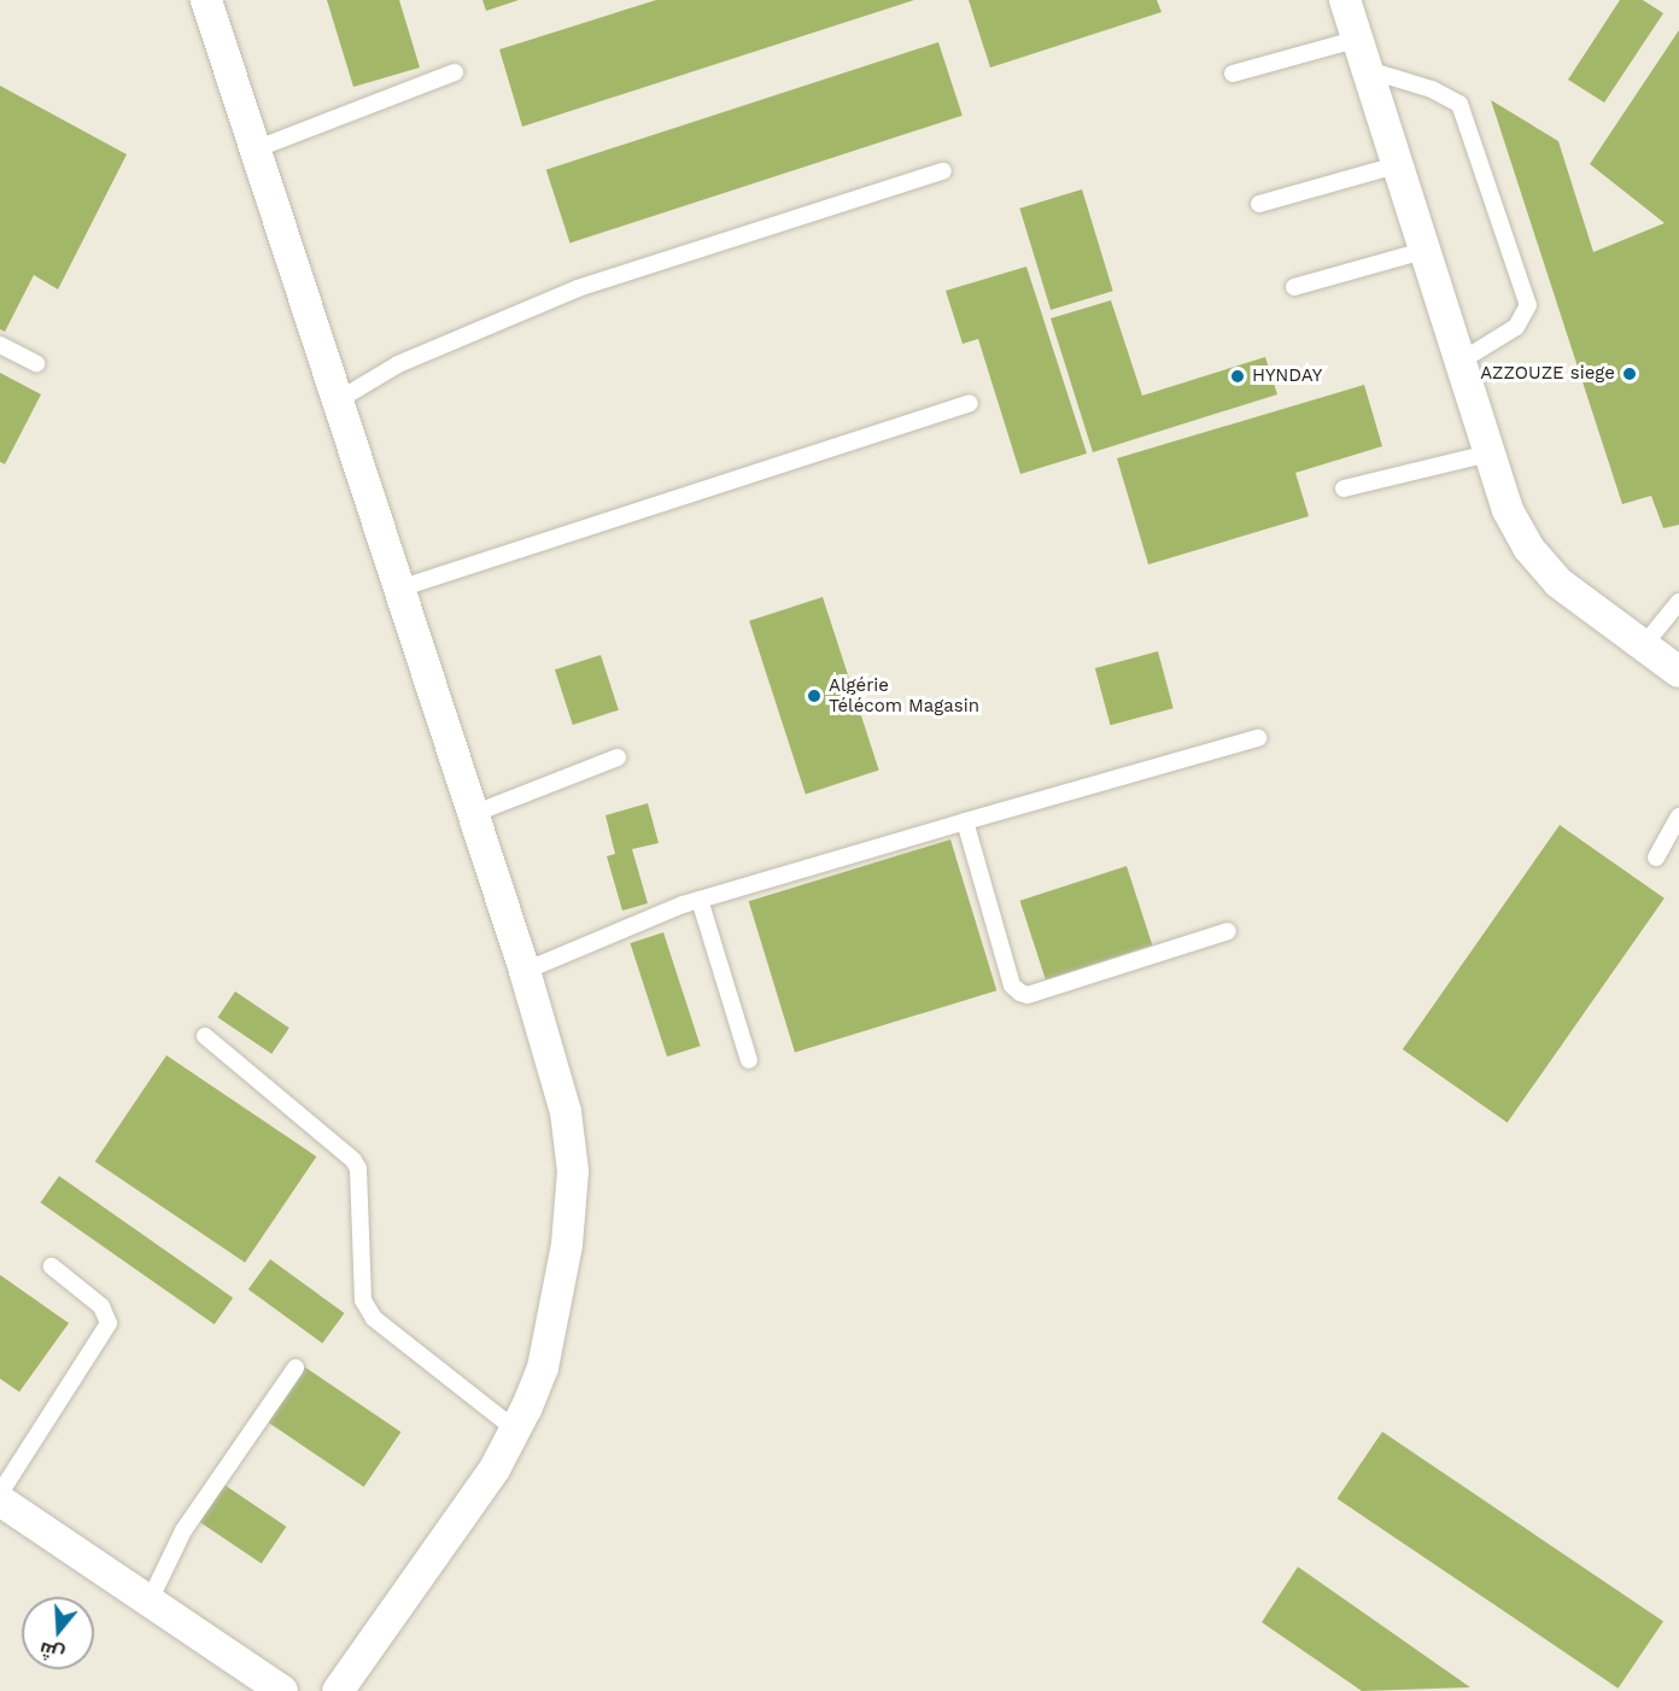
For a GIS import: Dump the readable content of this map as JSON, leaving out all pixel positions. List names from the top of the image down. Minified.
{"places":["AZZOUZE siege","HYNDAY","Algérie Télécom Magasin"],"north":"bottom"}
